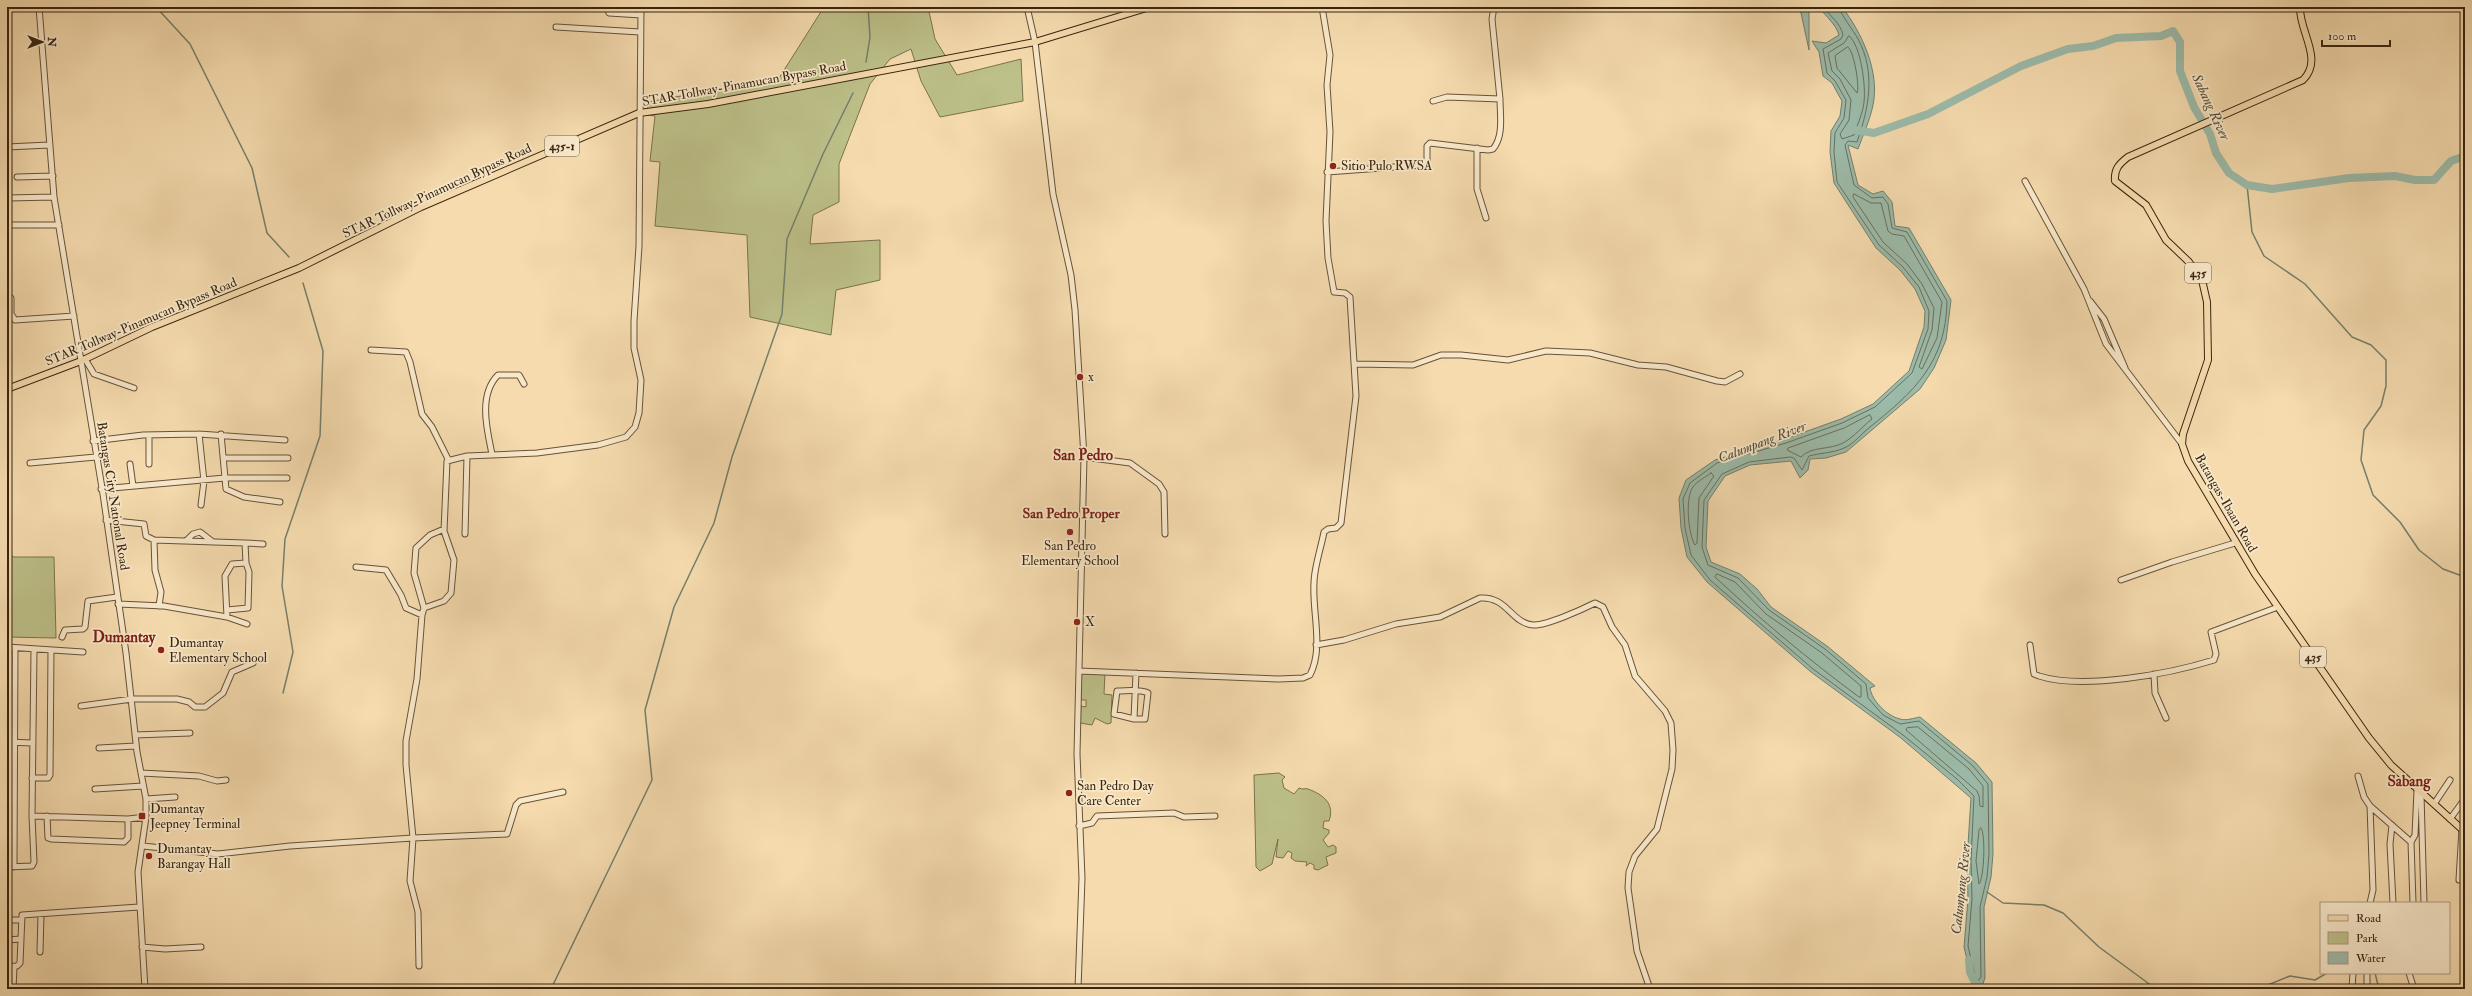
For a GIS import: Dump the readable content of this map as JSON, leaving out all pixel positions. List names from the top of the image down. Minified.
{"streets":{"main road":["STAR Tollway-Pinamucan Bypass Road","435-1","435","Batangas-Ibaan Road"],"street":["Batangas City National Road"]},"crossings":[["STAR Tollway-Pinamucan Bypass Road","Batangas City National Road"]],"districts":["San Pedro","San Pedro Proper","Dumantay","Sabang"],"water":["Sabang River","Calumpang River"],"places":{"other":["Sitio Pulo RWSA","x","San Pedro Elementary School","X","Dumantay Elementary School","San Pedro Day Care Center","Dumantay Barangay Hall"],"transit":["Dumantay Jeepney Terminal"]},"legend":["Road","Park","Water"],"scale_bar":"100 m","north":"right"}
